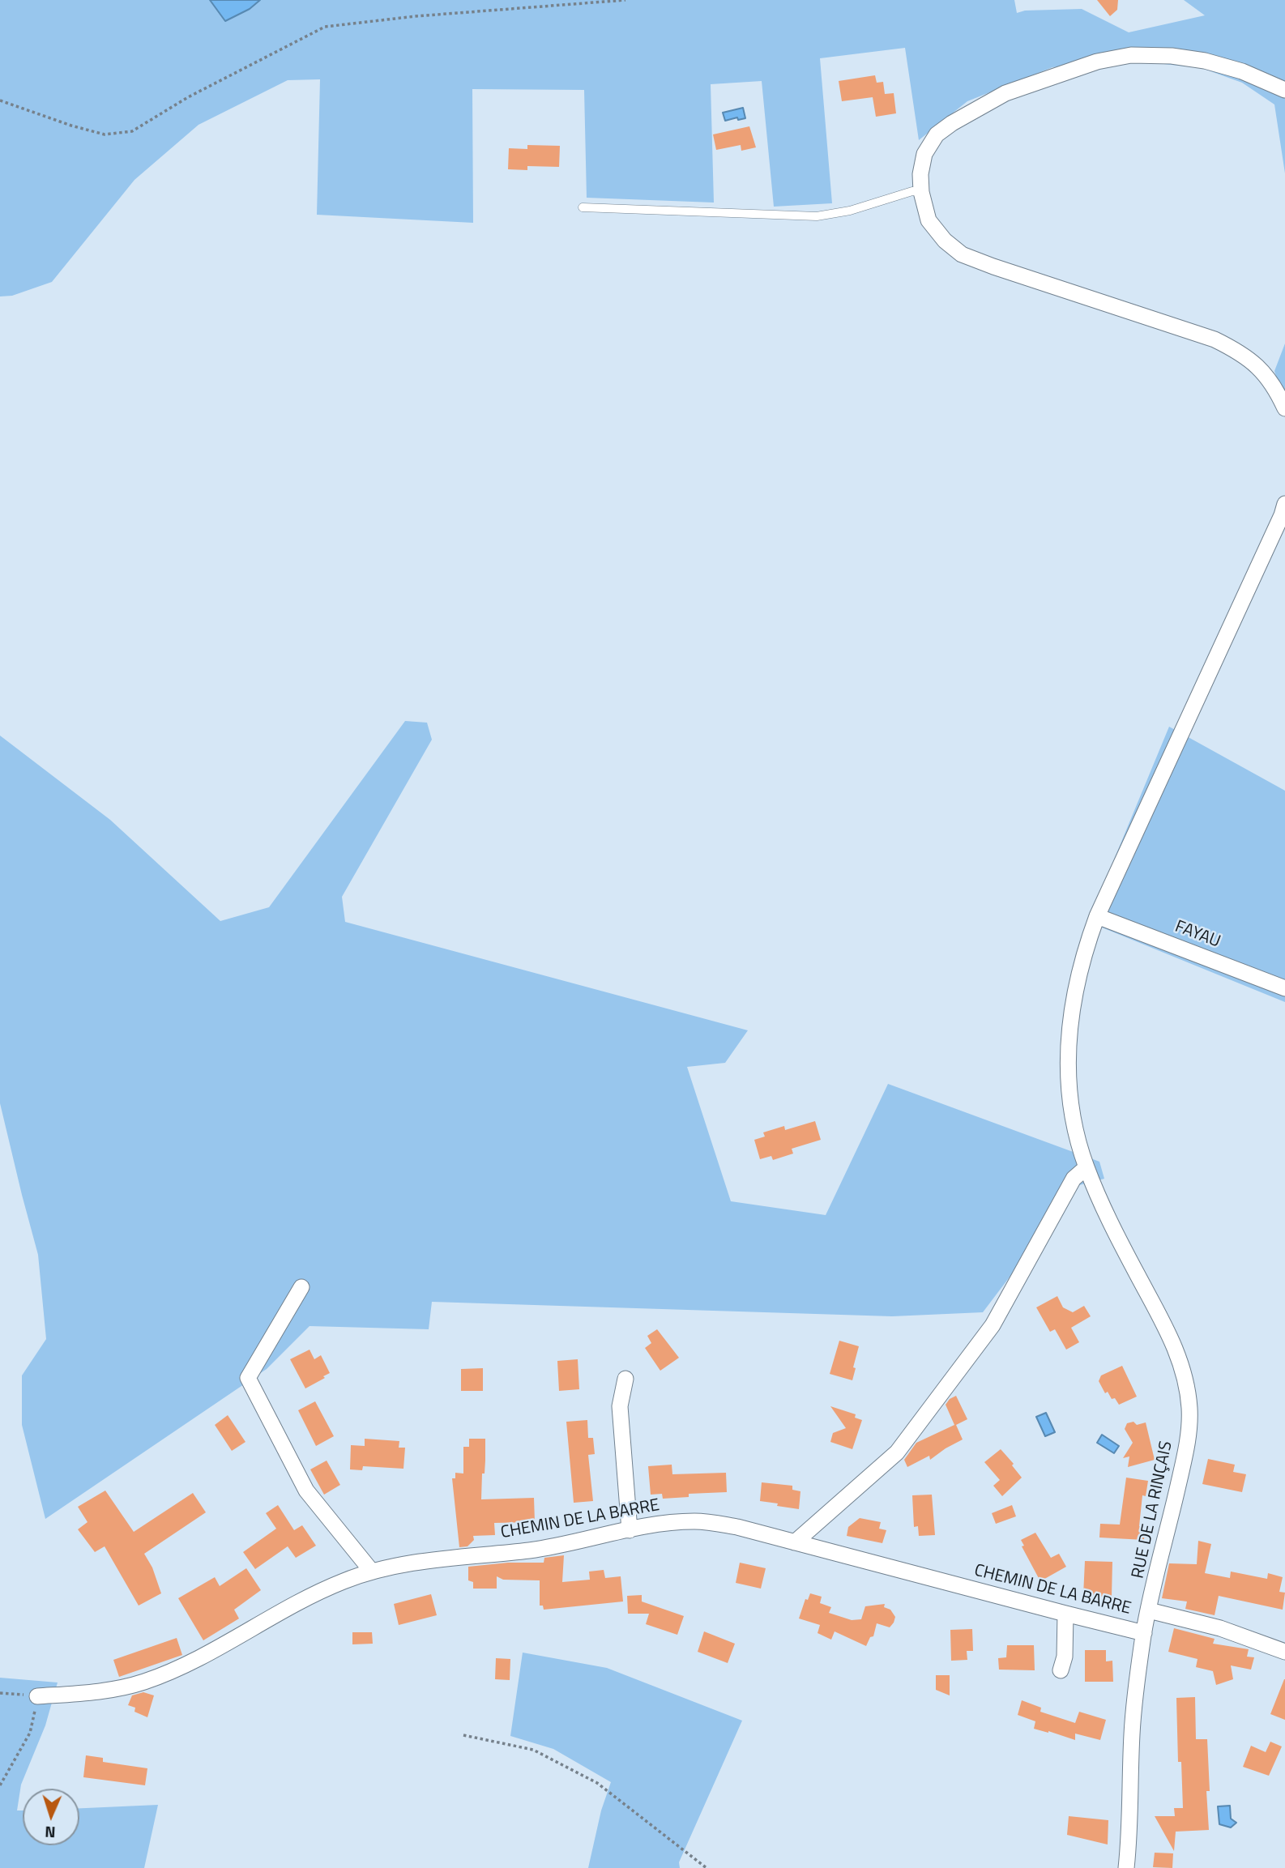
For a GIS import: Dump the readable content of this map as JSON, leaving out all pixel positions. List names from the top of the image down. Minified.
{"streets":{"street":["FAYAU","RUE DE LA RINÇAIS","CHEMIN DE LA BARRE"]},"crossings":[["FAYAU","RUE DE LA RINÇAIS"],["RUE DE LA RINÇAIS","CHEMIN DE LA BARRE"]],"north":"bottom"}
